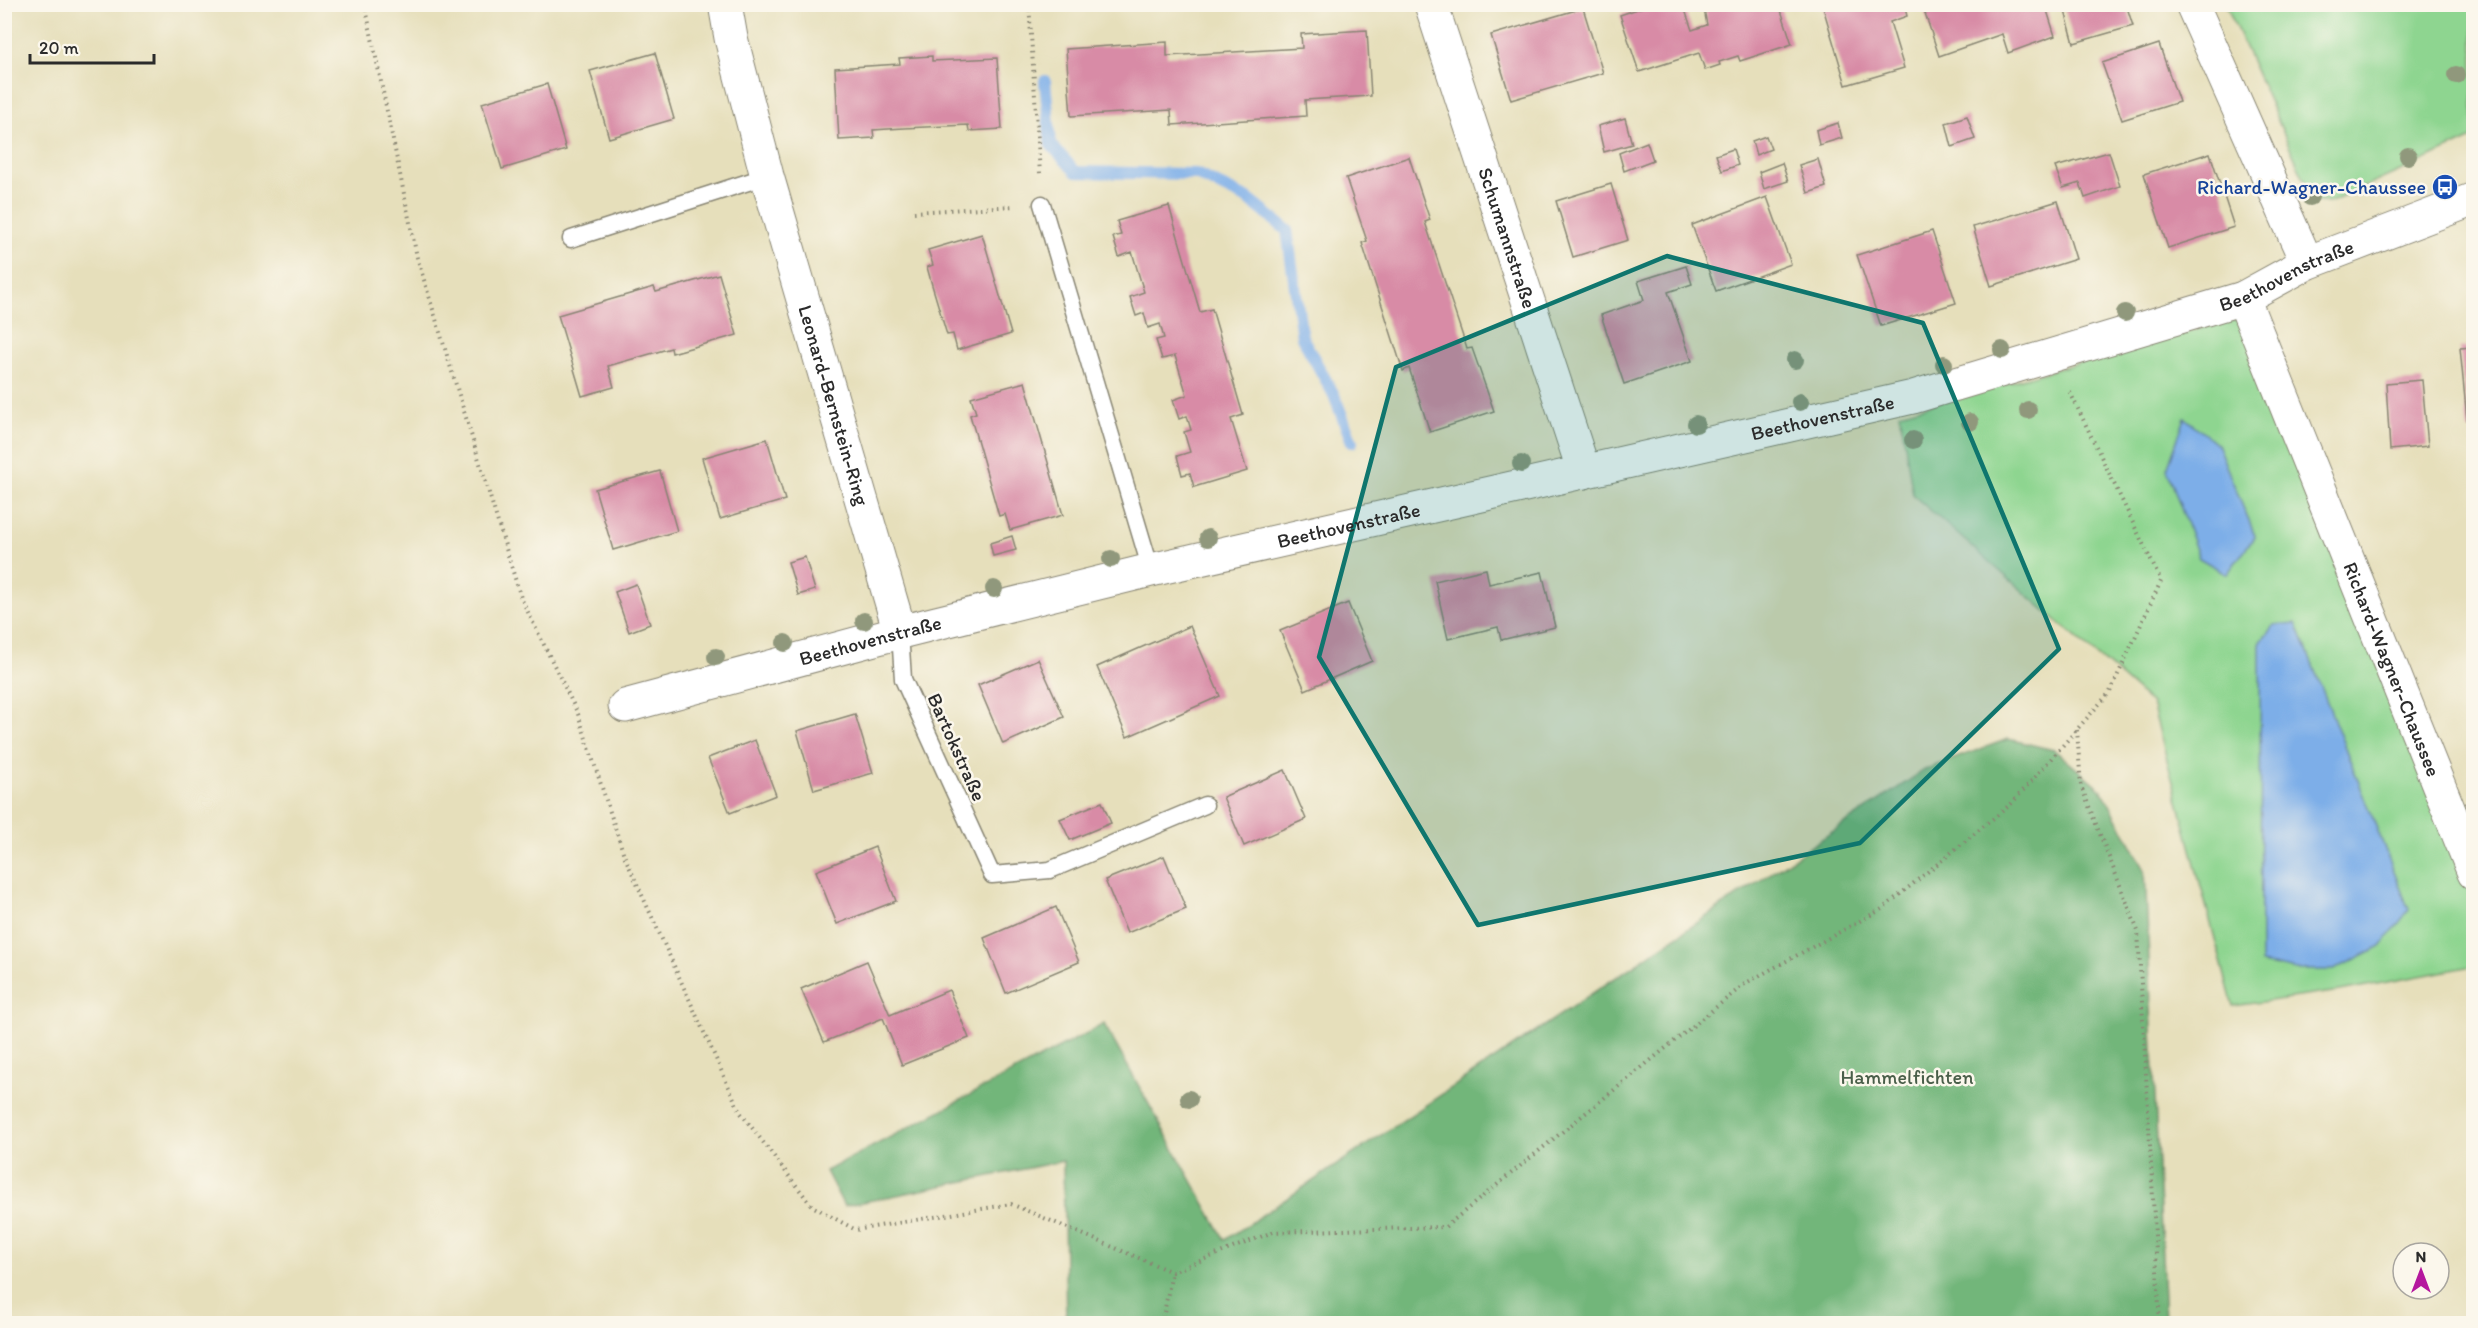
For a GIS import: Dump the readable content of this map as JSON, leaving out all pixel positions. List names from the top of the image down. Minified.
{"streets":{"street":["Schumannstraße","Beethovenstraße","Leonard-Bernstein-Ring","Richard-Wagner-Chaussee"],"lane":["Bartokstraße"]},"crossings":[["Schumannstraße","Beethovenstraße"],["Beethovenstraße","Leonard-Bernstein-Ring"],["Beethovenstraße","Richard-Wagner-Chaussee"],["Beethovenstraße","Bartokstraße"],["Leonard-Bernstein-Ring","Bartokstraße"]],"parks":["Hammelfichten"],"places":{"bus stop":["Richard-Wagner-Chaussee"]},"scale_bar":"20 m","north":"top"}
